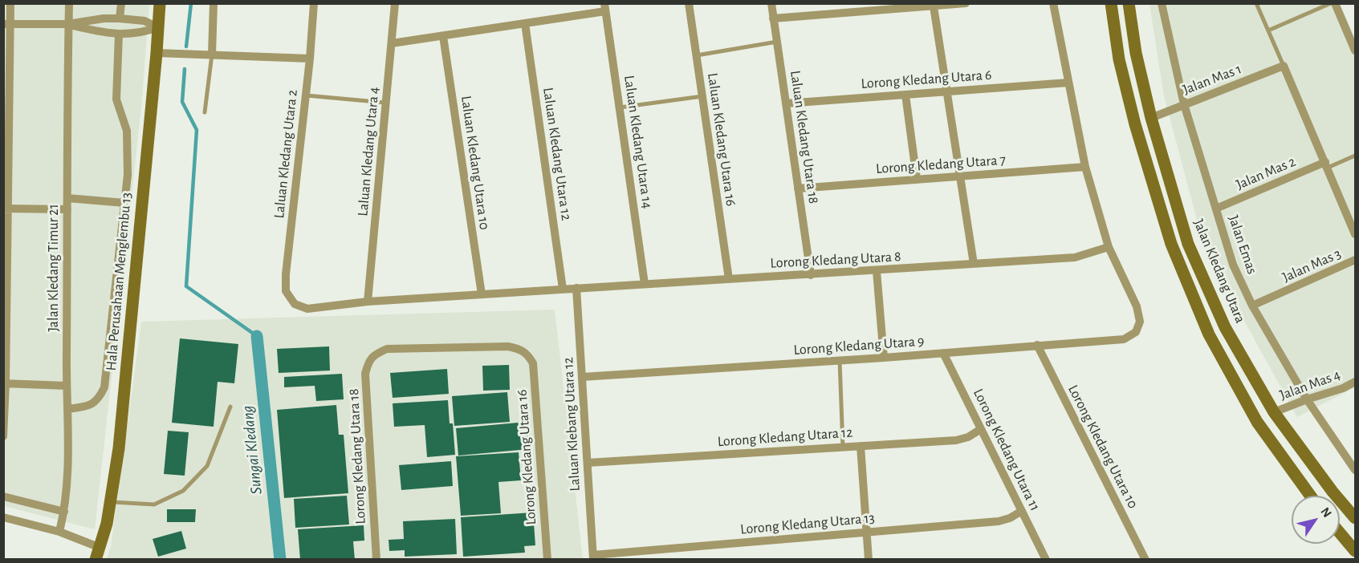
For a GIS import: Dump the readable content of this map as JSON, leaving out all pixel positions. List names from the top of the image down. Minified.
{"streets":{"main road":["Jalan Kledang Utara","Hala Perusahaan Menglembu 13"],"street":["Lorong Kledang Utara 6","Jalan Mas 1","Laluan Kledang Utara 18","Laluan Kledang Utara 16","Laluan Kledang Utara 14","Laluan Kledang Utara 4","Laluan Kledang Utara 2","Laluan Kledang Utara 12","Laluan Kledang Utara 10","Lorong Kledang Utara 7","Jalan Mas 2","Jalan Emas","Lorong Kledang Utara 8","Jalan Mas 3","Jalan Kledang Timur 21","Lorong Kledang Utara 9","Jalan Mas 4","Laluan Klebang Utara 12","Lorong Kledang Utara 12","Lorong Kledang Utara 10","Lorong Kledang Utara 11","Lorong Kledang Utara 18","Lorong Kledang Utara 16","Lorong Kledang Utara 13"]},"crossings":[["Lorong Kledang Utara 6","Laluan Kledang Utara 18"],["Jalan Mas 1","Jalan Emas"],["Jalan Mas 1","Jalan Kledang Utara"],["Laluan Kledang Utara 18","Lorong Kledang Utara 7"],["Laluan Kledang Utara 18","Lorong Kledang Utara 8"],["Laluan Kledang Utara 16","Lorong Kledang Utara 8"],["Laluan Kledang Utara 14","Lorong Kledang Utara 8"],["Laluan Kledang Utara 4","Lorong Kledang Utara 8"],["Laluan Kledang Utara 2","Lorong Kledang Utara 8"],["Laluan Kledang Utara 12","Lorong Kledang Utara 8"],["Laluan Kledang Utara 10","Lorong Kledang Utara 8"],["Jalan Mas 2","Jalan Emas"],["Jalan Emas","Jalan Mas 3"],["Jalan Emas","Jalan Mas 4"],["Lorong Kledang Utara 8","Lorong Kledang Utara 9"],["Lorong Kledang Utara 8","Laluan Klebang Utara 12"],["Jalan Kledang Utara","Jalan Mas 4"],["Lorong Kledang Utara 9","Laluan Klebang Utara 12"],["Lorong Kledang Utara 9","Lorong Kledang Utara 10"],["Lorong Kledang Utara 9","Lorong Kledang Utara 11"],["Laluan Klebang Utara 12","Lorong Kledang Utara 12"],["Laluan Klebang Utara 12","Lorong Kledang Utara 13"],["Lorong Kledang Utara 12","Lorong Kledang Utara 11"],["Lorong Kledang Utara 11","Lorong Kledang Utara 13"],["Lorong Kledang Utara 18","Lorong Kledang Utara 16"]],"water":["Sungai Kledang"],"north":"top right"}
